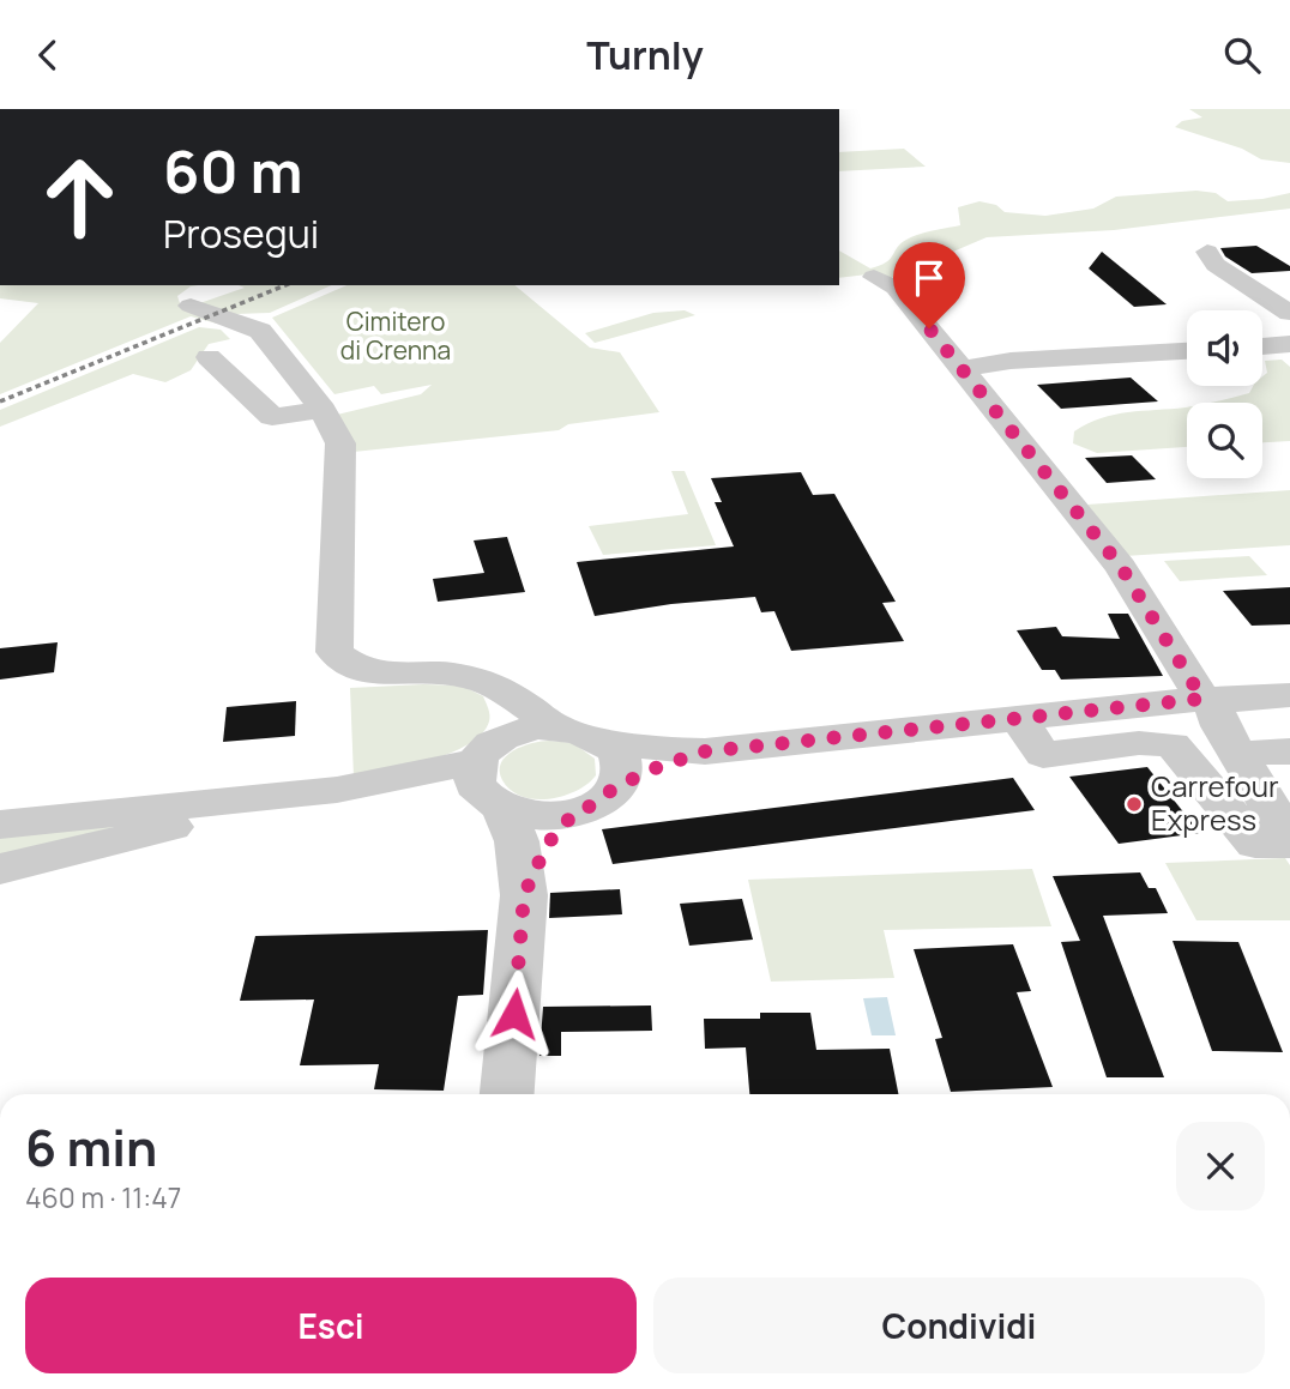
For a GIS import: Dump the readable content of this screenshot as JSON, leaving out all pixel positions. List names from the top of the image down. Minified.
{"parks":["Cimitero di Crenna"],"places":["Carrefour Express"],"page":{"header":"Turnly","turn":["60 m","Prosegui"],"heading":["6 min","460 m · 11:47"],"buttons":["Esci","Condividi"]}}
